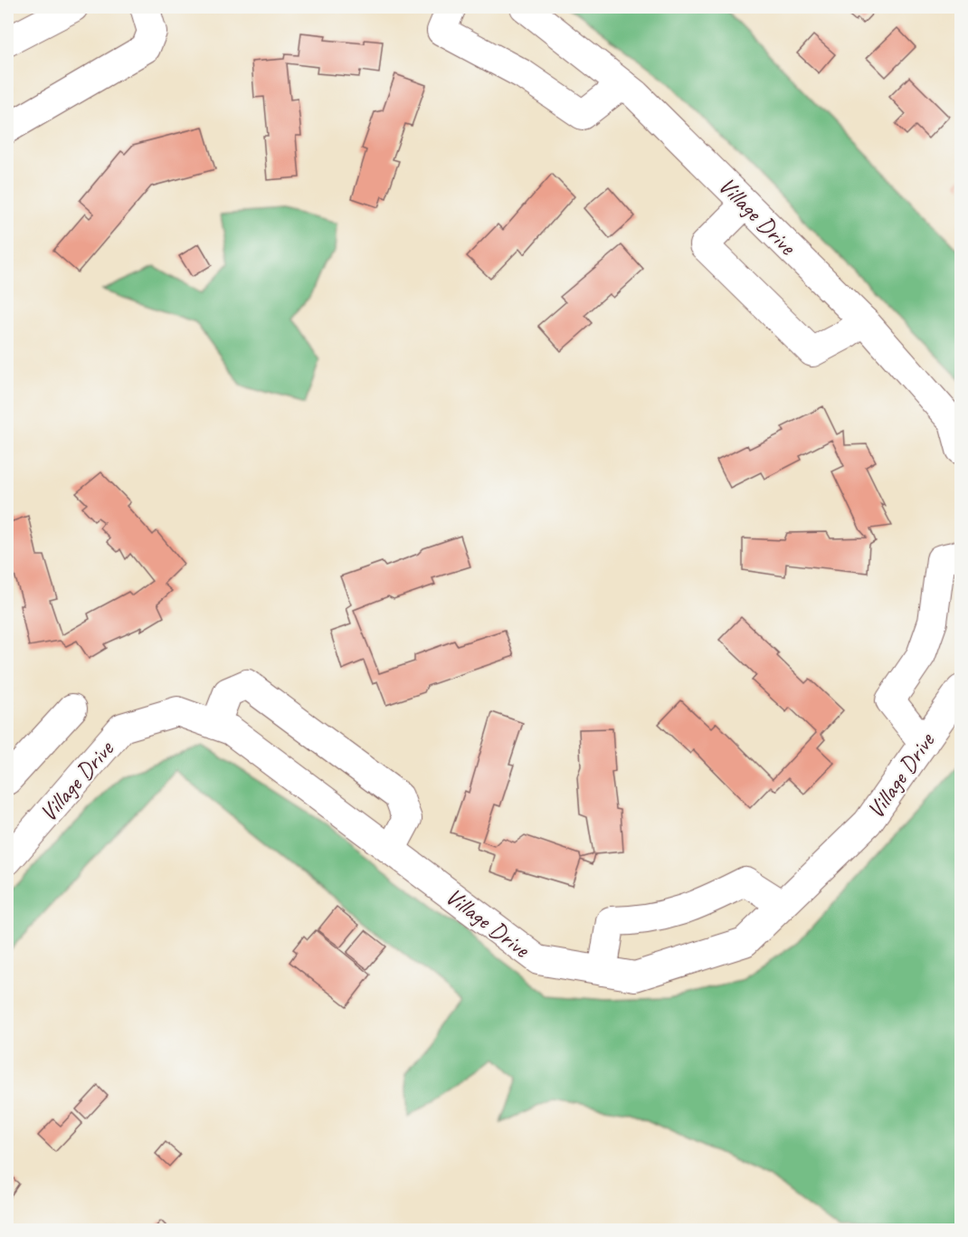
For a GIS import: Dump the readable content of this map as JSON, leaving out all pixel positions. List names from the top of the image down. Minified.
{"streets":{"street":["Village Drive"]}}
